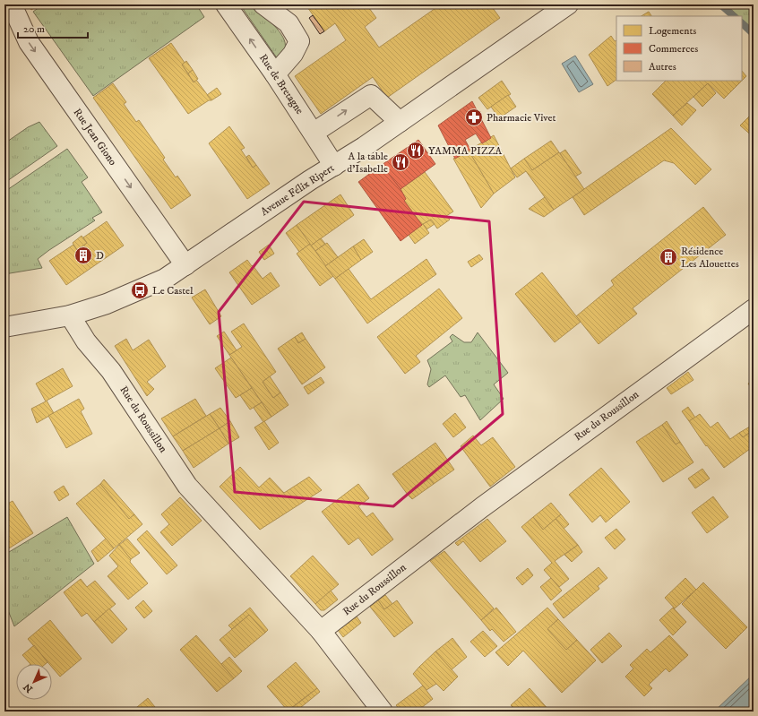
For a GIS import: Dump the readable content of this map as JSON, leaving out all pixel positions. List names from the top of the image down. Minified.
{"streets":{"street":["Rue de Bretagne","Rue Jean Giono","Avenue Félix Ripert","Rue du Roussillon"]},"crossings":[["Rue de Bretagne","Avenue Félix Ripert"],["Rue Jean Giono","Avenue Félix Ripert"],["Avenue Félix Ripert","Rue du Roussillon"]],"one_way":["Rue de Bretagne","Rue Jean Giono"],"places":{"pharmacy":["Pharmacie Vivet"],"restaurant":["YAMMA PIZZA","A la table d'Isabelle"],"building":["D","Résidence Les Alouettes"],"bus stop":["Le Castel"]},"legend":["Logements","Commerces","Autres"],"scale_bar":"20 m","north":"bottom left"}
